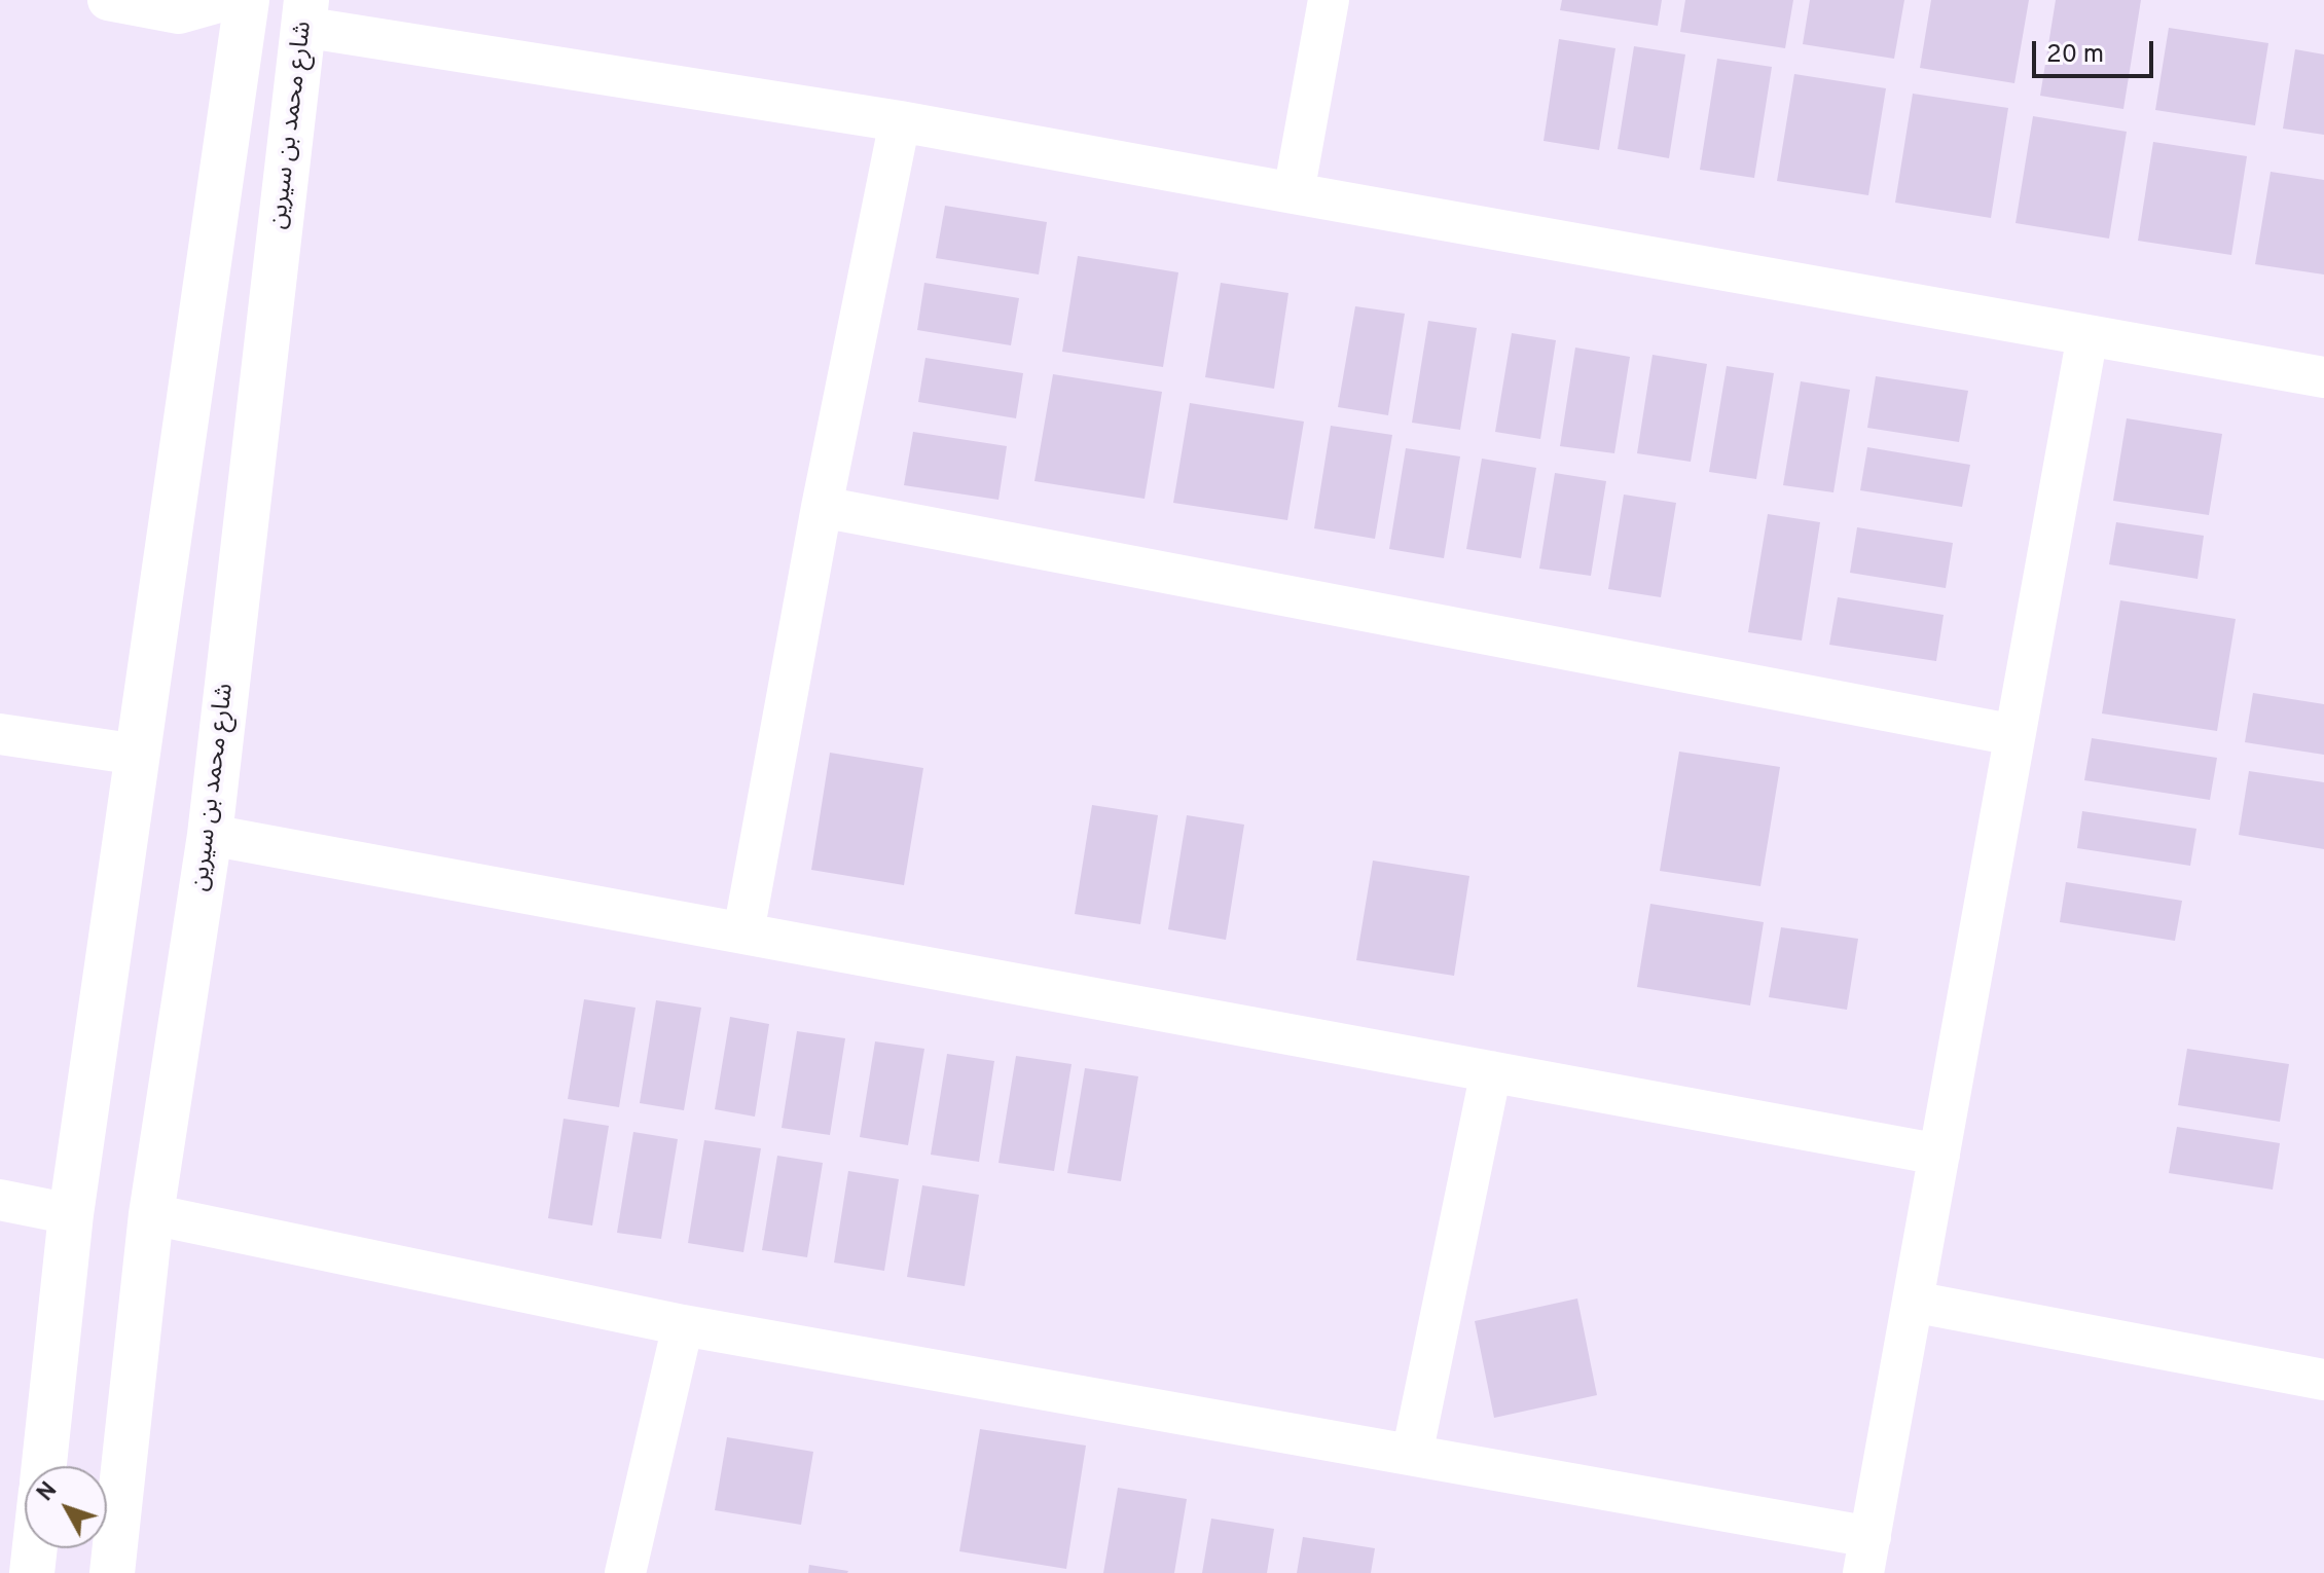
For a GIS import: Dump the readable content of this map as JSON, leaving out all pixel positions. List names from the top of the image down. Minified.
{"streets":{"street":["شارع محمد بن سيرين"]},"scale_bar":"20 m","north":"top left"}
